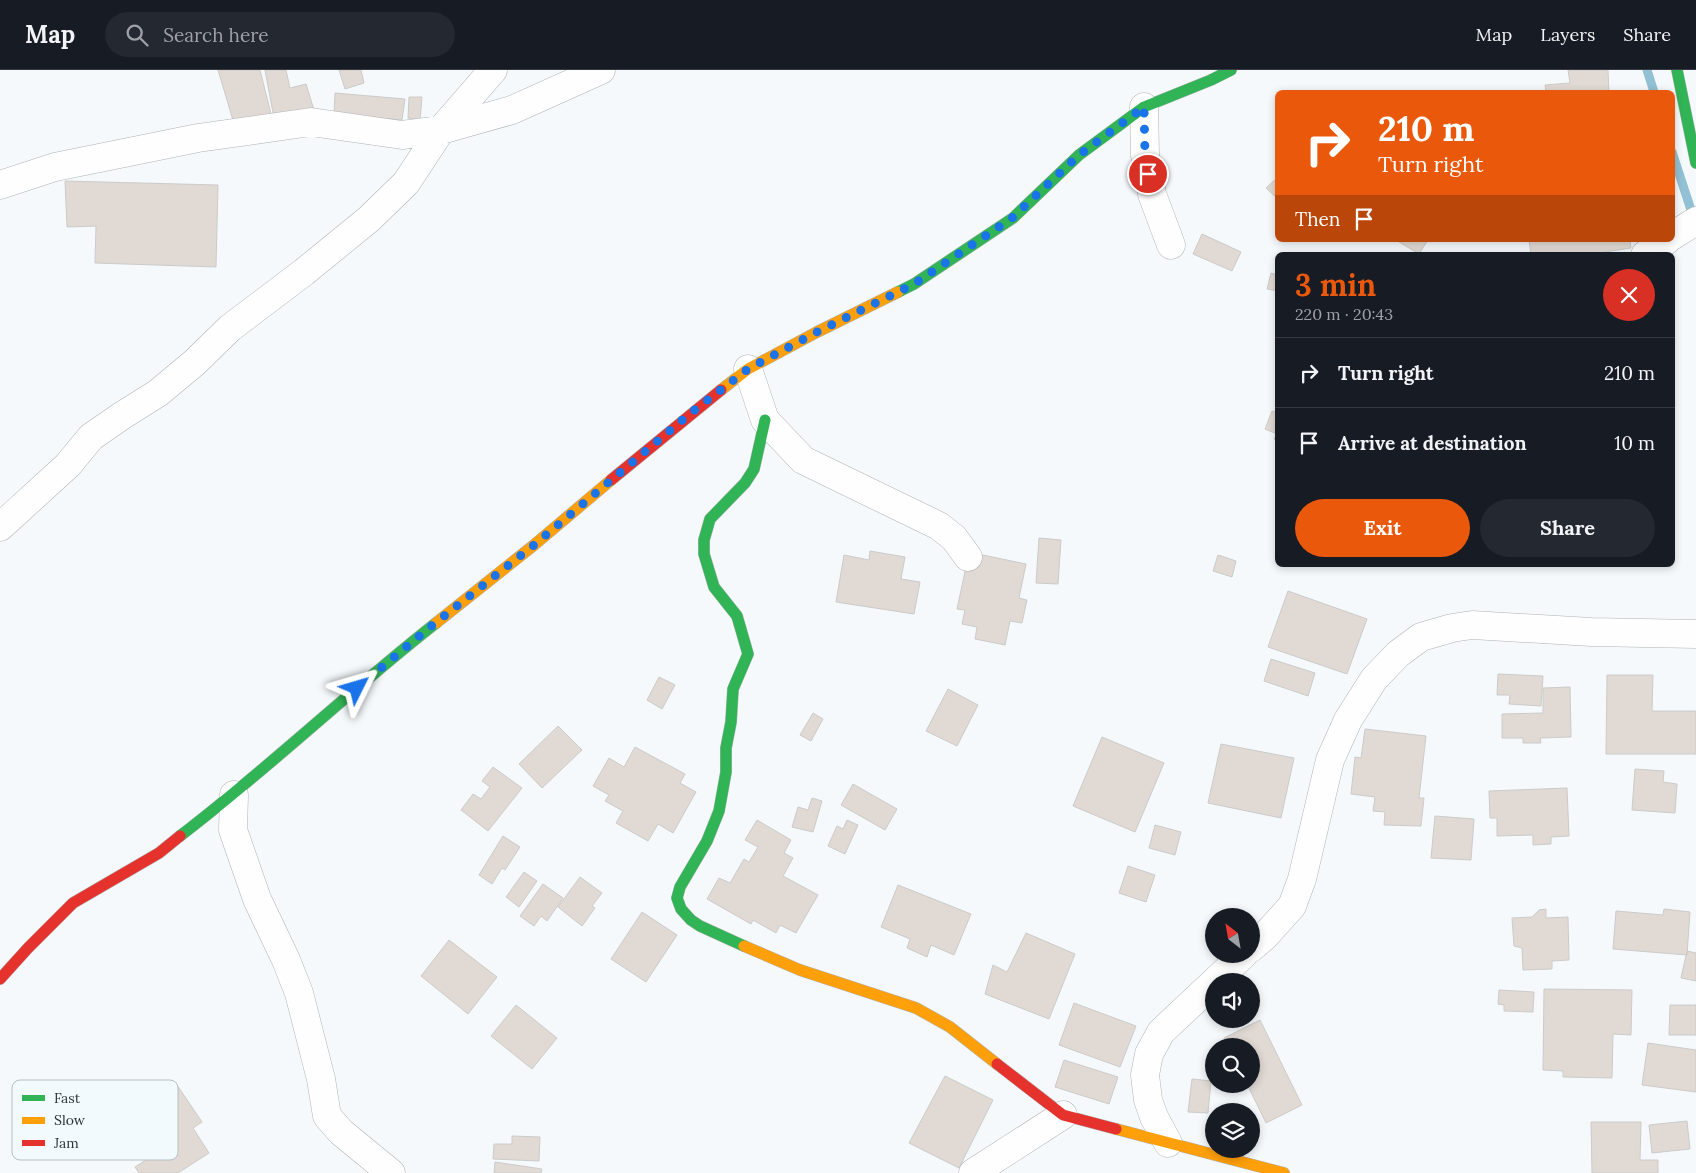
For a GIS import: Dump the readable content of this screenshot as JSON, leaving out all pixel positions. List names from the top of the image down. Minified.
{"legend":["Fast","Slow","Jam"],"north":"top left","page":{"header":"Map","search":"Search here","nav":["Map","Layers","Share"],"turn":["210 m","Turn right"],"then":"Then","heading":["3 min","220 m · 20:43"],"list":[{"name":"Turn right","value":"210 m"},{"name":"Arrive at destination","value":"10 m"}],"buttons":["Exit","Share"]}}
